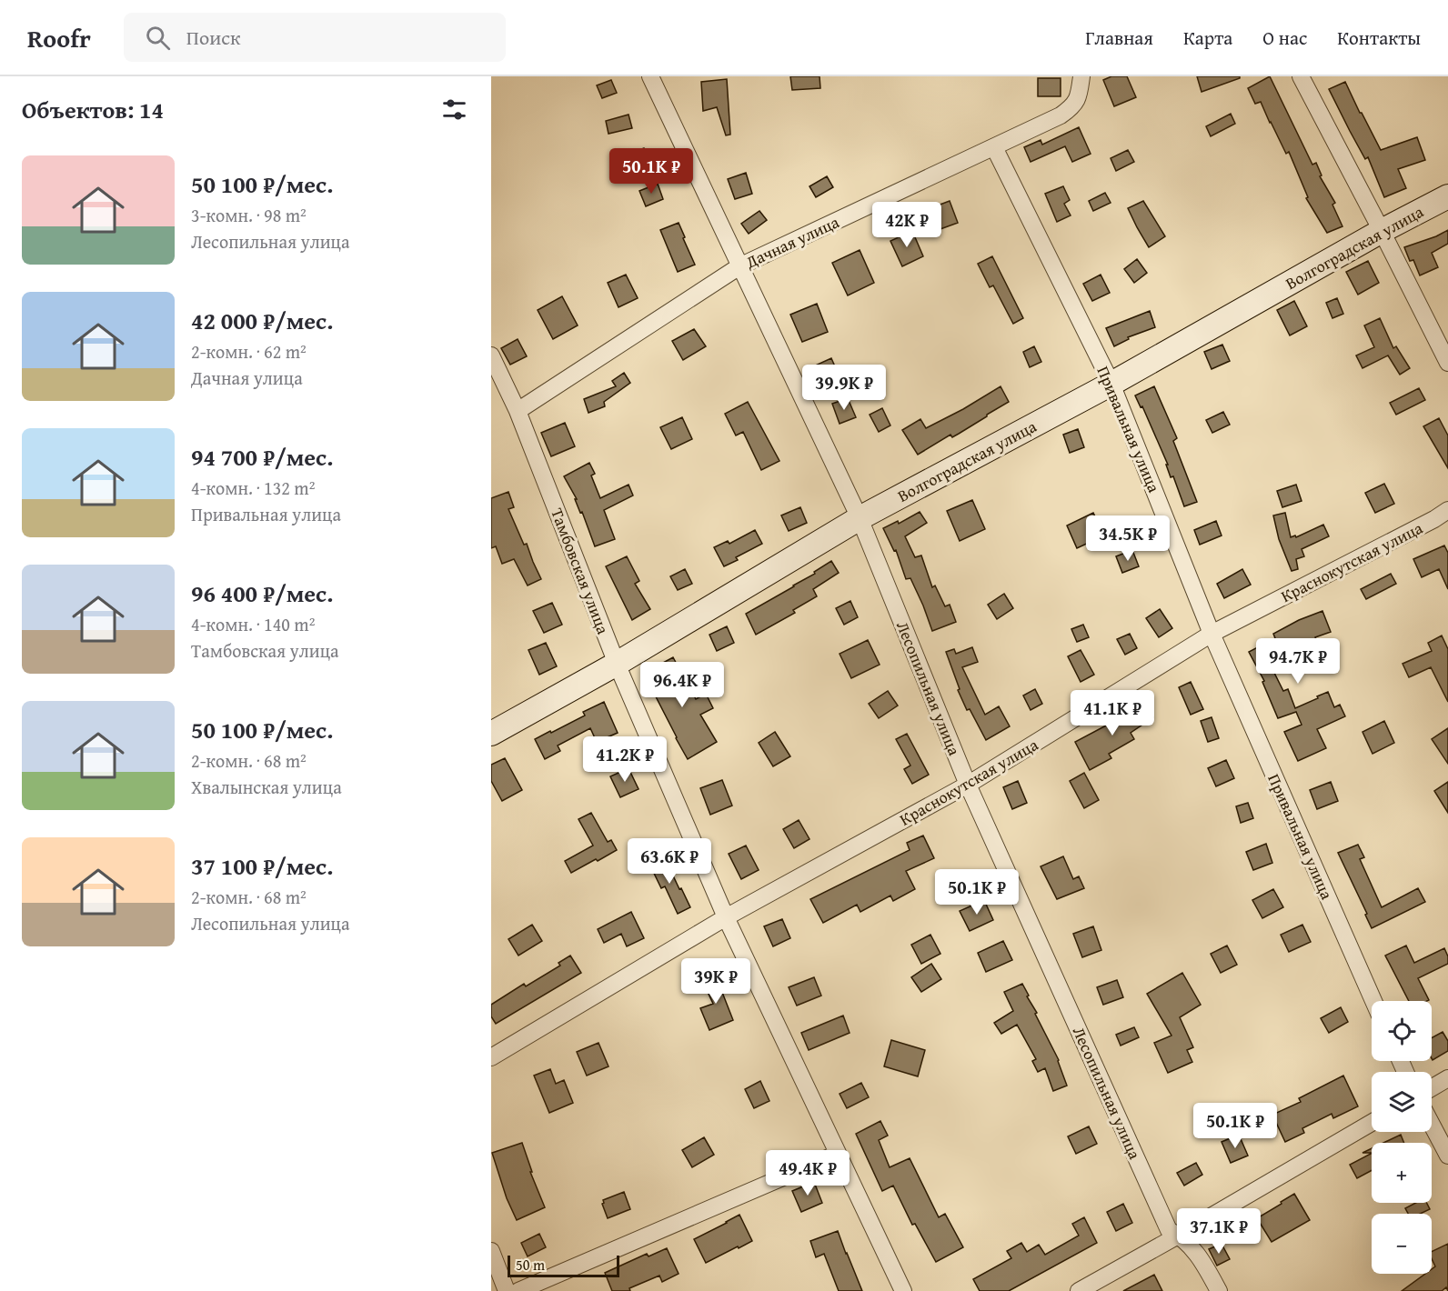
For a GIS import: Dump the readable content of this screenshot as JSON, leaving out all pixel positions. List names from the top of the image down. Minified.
{"streets":{"street":["Дачная улица","Волгоградская улица","Привальная улица","Краснокутская улица","Тамбовская улица","Лесопильная улица"]},"crossings":[["Дачная улица","Привальная улица"],["Дачная улица","Тамбовская улица"],["Дачная улица","Лесопильная улица"],["Волгоградская улица","Привальная улица"],["Волгоградская улица","Тамбовская улица"],["Волгоградская улица","Лесопильная улица"],["Привальная улица","Краснокутская улица"],["Краснокутская улица","Тамбовская улица"],["Краснокутская улица","Лесопильная улица"]],"scale_bar":"50 m","page":{"header":"Roofr","search":"Поиск","nav":["Главная","Карта","О нас","Контакты"],"heading":"Объектов: 14","list":[{"name":"50 100 ₽/мес.","note":"3-комн. · 98 m² · Лесопильная улица"},{"name":"42 000 ₽/мес.","note":"2-комн. · 62 m² · Дачная улица"},{"name":"94 700 ₽/мес.","note":"4-комн. · 132 m² · Привальная улица"},{"name":"96 400 ₽/мес.","note":"4-комн. · 140 m² · Тамбовская улица"},{"name":"50 100 ₽/мес.","note":"2-комн. · 68 m² · Хвалынская улица"},{"name":"37 100 ₽/мес.","note":"2-комн. · 68 m² · Лесопильная улица"}],"price":["50.1K ₽","42K ₽","39.9K ₽","34.5K ₽","94.7K ₽","96.4K ₽","41.1K ₽","41.2K ₽","63.6K ₽","50.1K ₽","39K ₽","50.1K ₽","49.4K ₽","37.1K ₽"],"map_buttons":["+","−"],"scale":"50 m"}}
